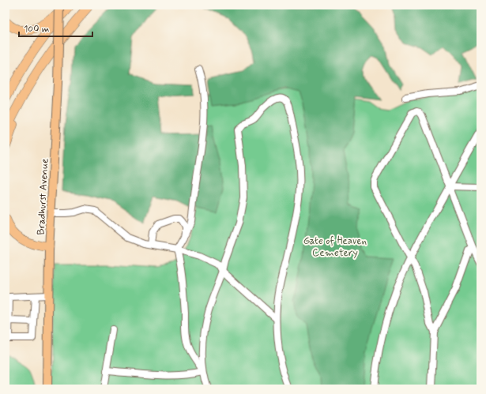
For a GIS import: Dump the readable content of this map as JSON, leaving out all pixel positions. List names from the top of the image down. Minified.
{"streets":{"main road":["Bradhurst Avenue"]},"parks":["Gate of Heaven Cemetery"],"scale_bar":"100 m"}
